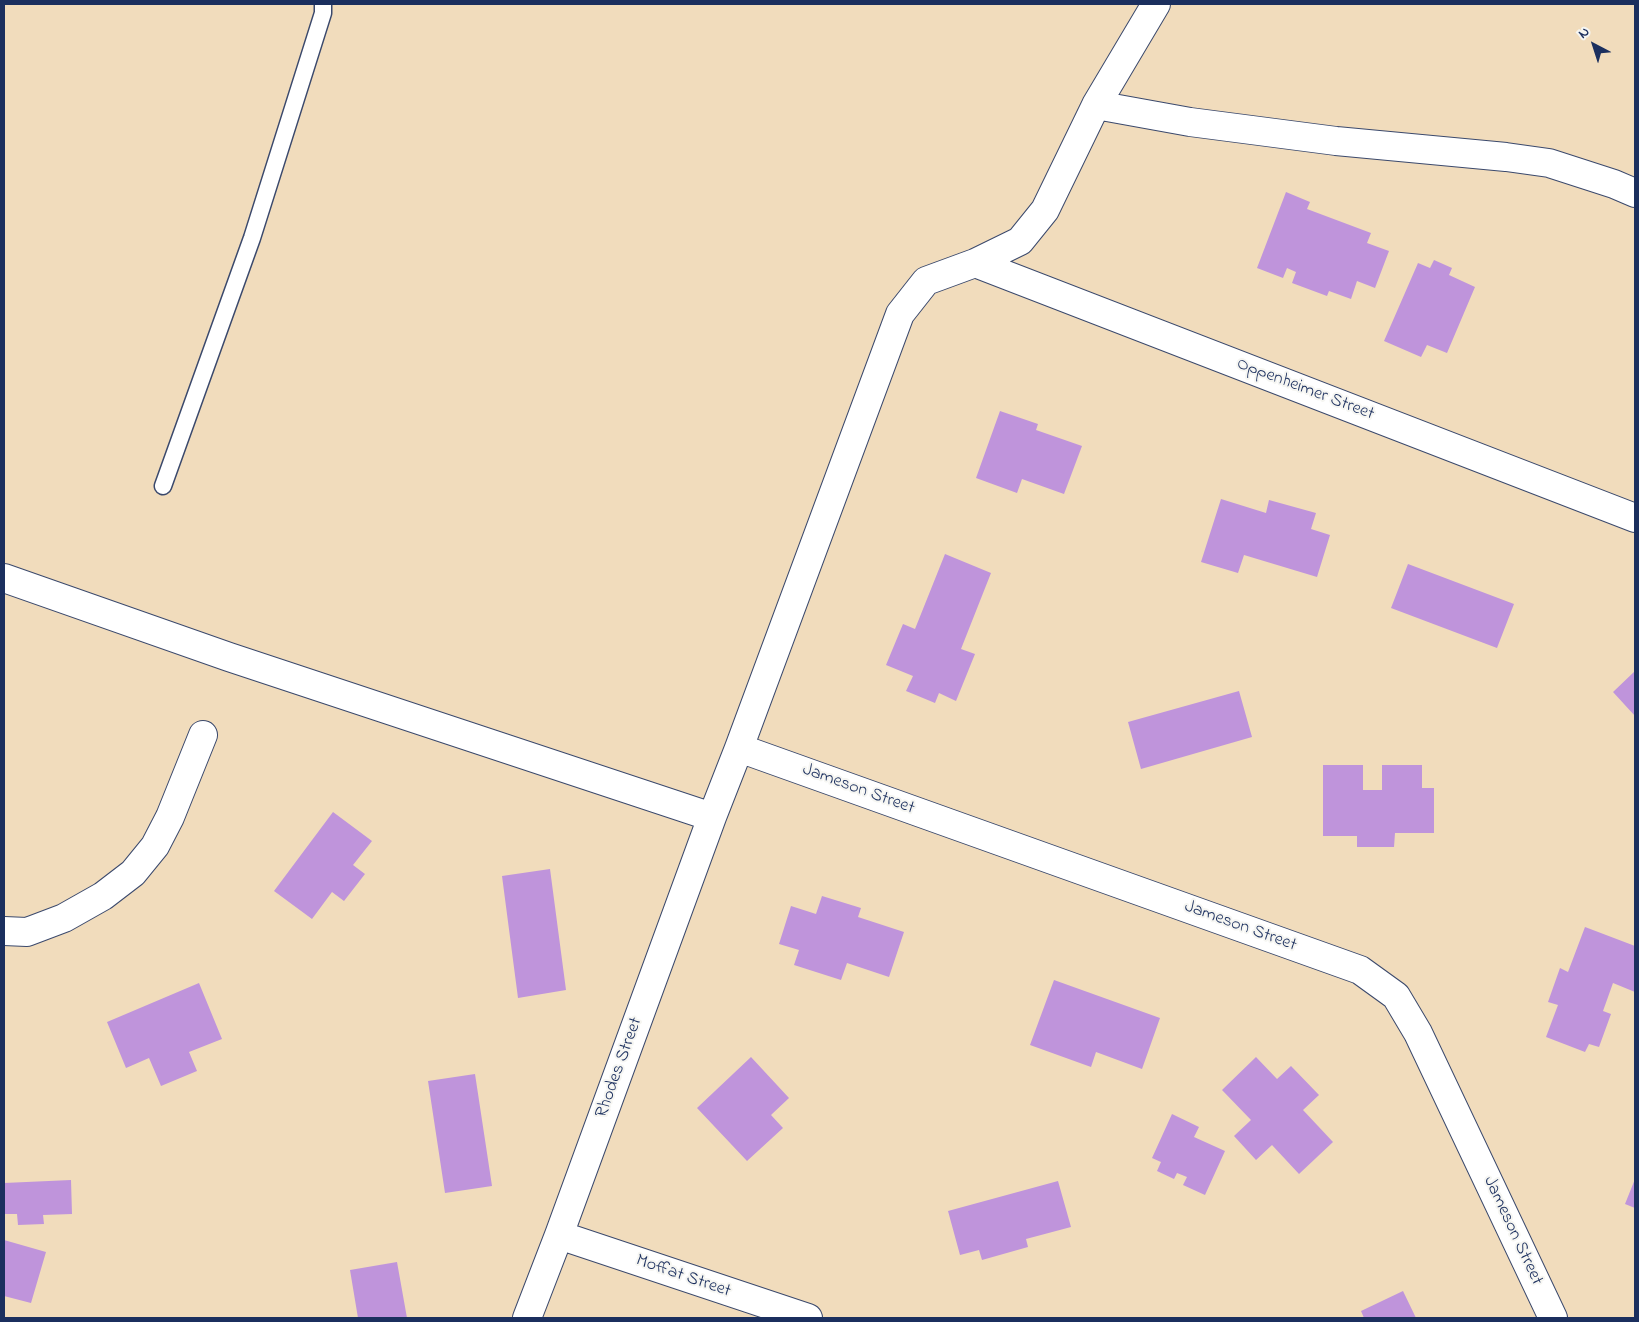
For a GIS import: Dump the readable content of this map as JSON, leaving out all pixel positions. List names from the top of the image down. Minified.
{"streets":{"street":["Oppenheimer Street","Jameson Street","Rhodes Street","Moffat Street"]},"crossings":[["Oppenheimer Street","Rhodes Street"],["Jameson Street","Rhodes Street"],["Rhodes Street","Moffat Street"]],"north":"top left"}
